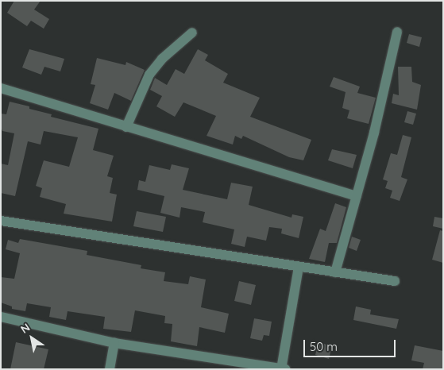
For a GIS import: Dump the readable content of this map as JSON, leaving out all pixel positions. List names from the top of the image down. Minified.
{"scale_bar":"50 m","north":"top left"}
